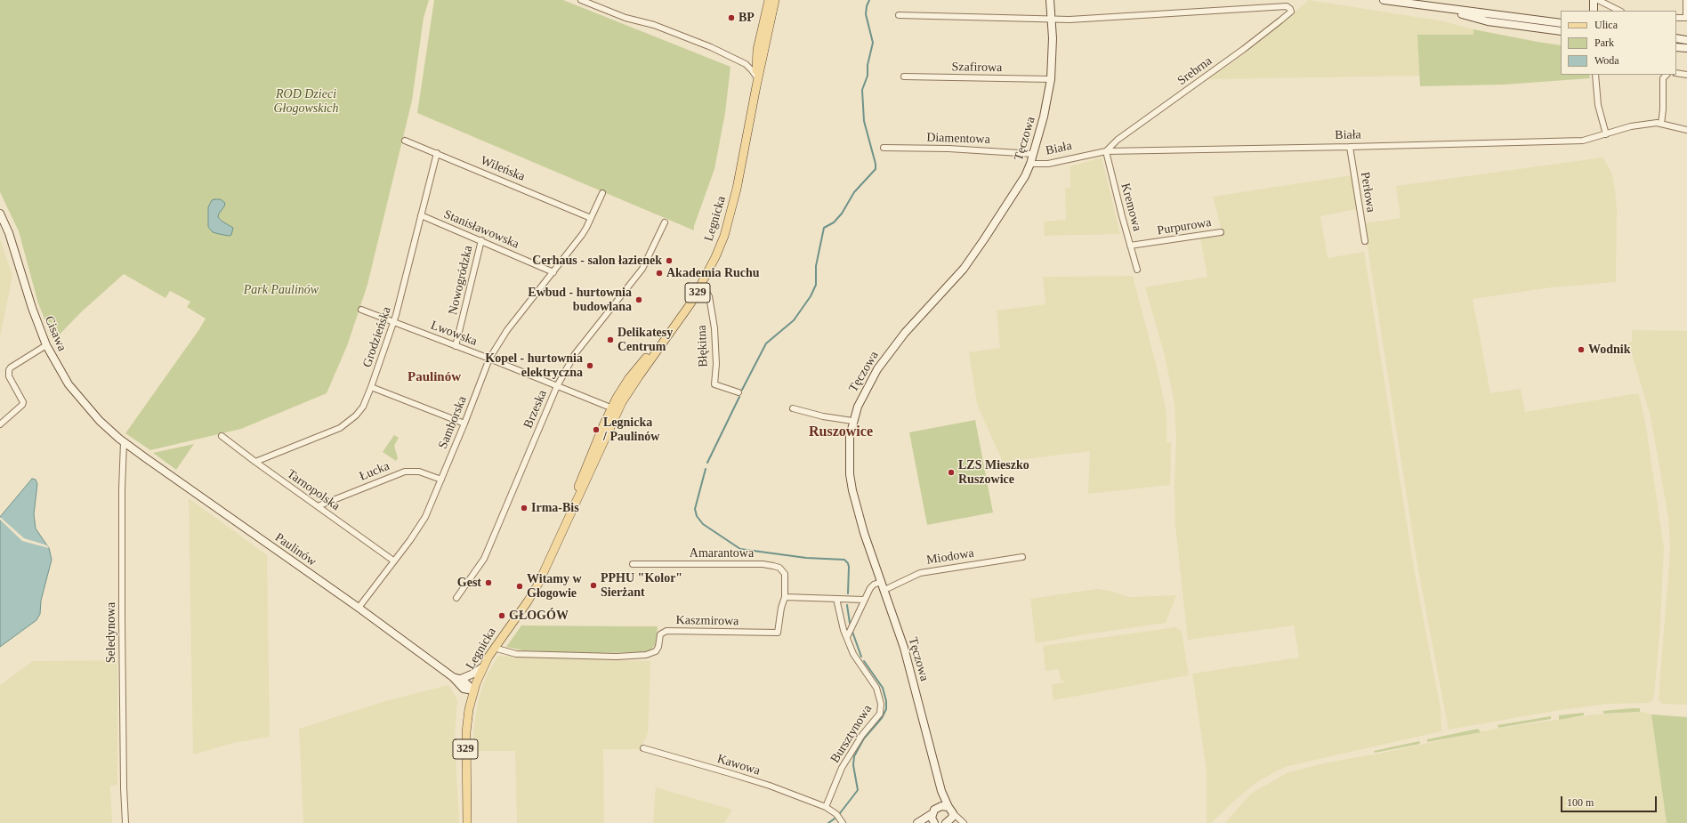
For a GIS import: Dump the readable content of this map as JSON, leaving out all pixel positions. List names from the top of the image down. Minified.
{"streets":{"main road":["Legnicka","329"],"street":["Szafirowa","Srebrna","Biała","Diamentowa","Tęczowa","Wileńska","Perłowa","Kremowa","Purpurowa","Stanisławowska","Nowogródzka","Cisawa","Lwowska","Grodzieńska","Błękitna","Brzeska","Samborska","Łucka","Tarnopolska","Paulinów","Amarantowa","Miodowa","Kaszmirowa","Seledynowa","Bursztynowa","Kawowa"]},"crossings":[["Szafirowa","Tęczowa"],["Srebrna","Biała"],["Srebrna","Tęczowa"],["Srebrna","Kremowa"],["Biała","Tęczowa"],["Biała","Perłowa"],["Biała","Kremowa"],["Diamentowa","Tęczowa"],["Tęczowa","Miodowa"],["Wileńska","Grodzieńska"],["Wileńska","Samborska"],["Kremowa","Purpurowa"],["Legnicka","329"],["Legnicka","Lwowska"],["Legnicka","Błękitna"],["Legnicka","Paulinów"],["Legnicka","Kaszmirowa"],["Stanisławowska","Nowogródzka"],["Stanisławowska","Grodzieńska"],["Stanisławowska","Samborska"],["Nowogródzka","Lwowska"],["329","Paulinów"],["Cisawa","Paulinów"],["Cisawa","Seledynowa"],["Lwowska","Grodzieńska"],["Lwowska","Brzeska"],["Lwowska","Samborska"],["Grodzieńska","Tarnopolska"],["Samborska","Łucka"],["Samborska","Tarnopolska"],["Samborska","Paulinów"],["Łucka","Tarnopolska"],["Paulinów","Seledynowa"],["Amarantowa","Kaszmirowa"],["Bursztynowa","Kawowa"]],"districts":["Paulinów","Ruszowice"],"parks":["ROD Dzieci Głogowskich","Park Paulinów"],"places":["BP","Cerhaus - salon łazienek","Akademia Ruchu","Ewbud - hurtownia budowlana","Delikatesy Centrum","Wodnik","Kopel - hurtownia elektryczna","Legnicka / Paulinów","LZS Mieszko Ruszowice","Irma-Bis","Gest","PPHU \"Kolor\" Sierżant","Witamy w Głogowie","GŁOGÓW"],"legend":["Ulica","Park","Woda"],"scale_bar":"100 m"}
